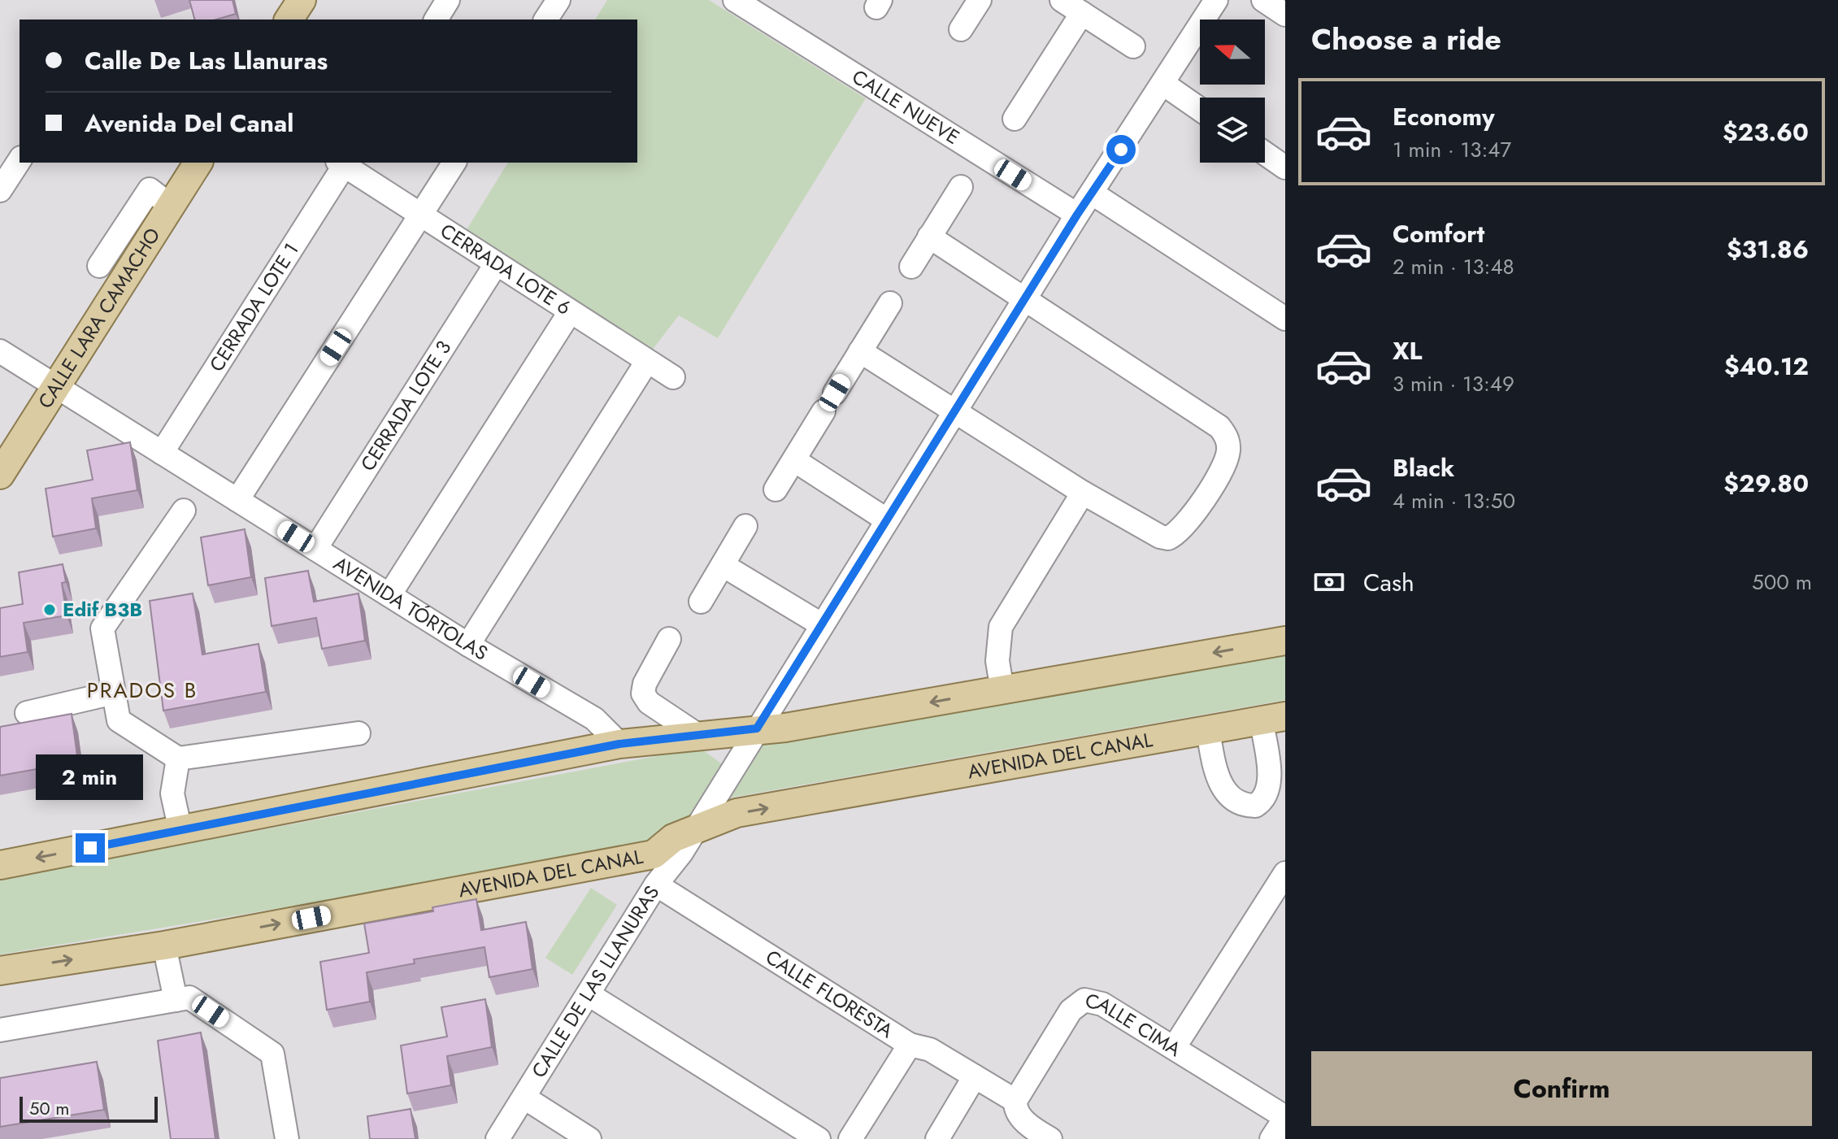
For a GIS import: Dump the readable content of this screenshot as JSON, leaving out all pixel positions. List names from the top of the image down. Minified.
{"streets":{"main road":["CALLE LARA CAMACHO","AVENIDA DEL CANAL"],"street":["CALLE NUEVE","CERRADA LOTE 6","CERRADA LOTE 1","CERRADA LOTE 3","AVENIDA TÓRTOLAS","CALLE DE LAS LLANURAS","CALLE FLORESTA","CALLE CIMA"]},"crossings":[["CALLE NUEVE","CALLE DE LAS LLANURAS"],["CERRADA LOTE 6","CERRADA LOTE 1"],["CERRADA LOTE 6","CERRADA LOTE 3"],["CERRADA LOTE 1","AVENIDA TÓRTOLAS"],["CALLE LARA CAMACHO","AVENIDA TÓRTOLAS"],["CERRADA LOTE 3","AVENIDA TÓRTOLAS"],["AVENIDA DEL CANAL","CALLE DE LAS LLANURAS"],["CALLE DE LAS LLANURAS","CALLE FLORESTA"]],"districts":["PRADOS B"],"places":["Edif B3B"],"scale_bar":"50 m","north":"left","page":{"heading":"Choose a ride","banner":["Calle De Las Llanuras","Avenida Del Canal"],"list":[{"name":"Economy","note":"1 min · 13:47","value":"$23.60"},{"name":"Comfort","note":"2 min · 13:48","value":"$31.86"},{"name":"XL","note":"3 min · 13:49","value":"$40.12"},{"name":"Black","note":"4 min · 13:50","value":"$29.80"}],"pay":["Cash","500 m"],"bubble":"2 min","buttons":"Confirm","scale":"50 m"}}
